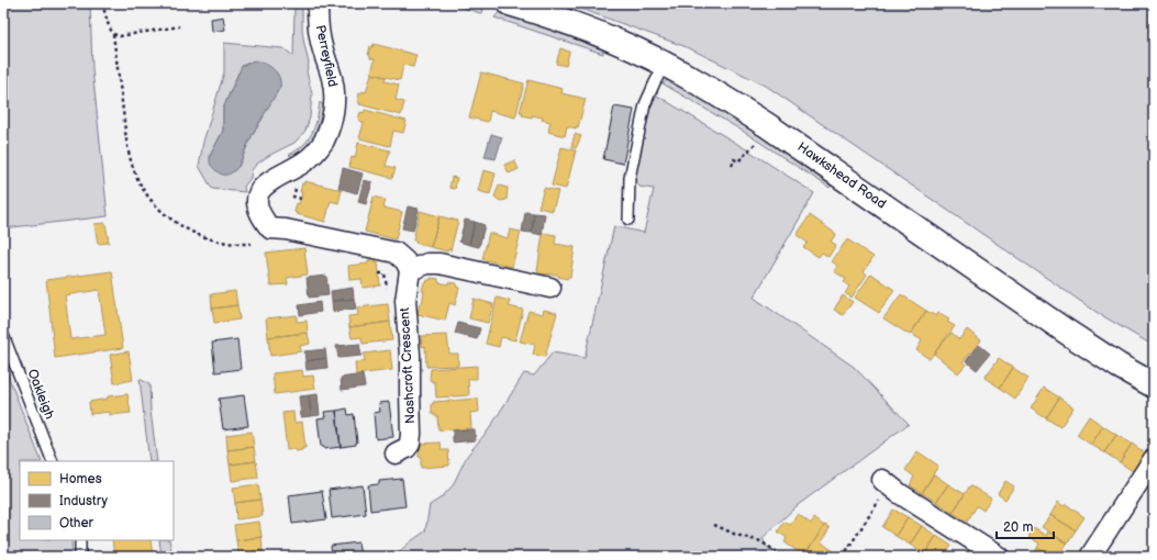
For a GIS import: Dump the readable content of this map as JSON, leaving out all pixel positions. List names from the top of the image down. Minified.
{"streets":{"street":["Perreyfield","Hawkshead Road","Nashcroft Crescent"],"lane":["Oakleigh"]},"crossings":[["Perreyfield","Nashcroft Crescent"]],"legend":["Homes","Industry","Other"],"scale_bar":"20 m"}
